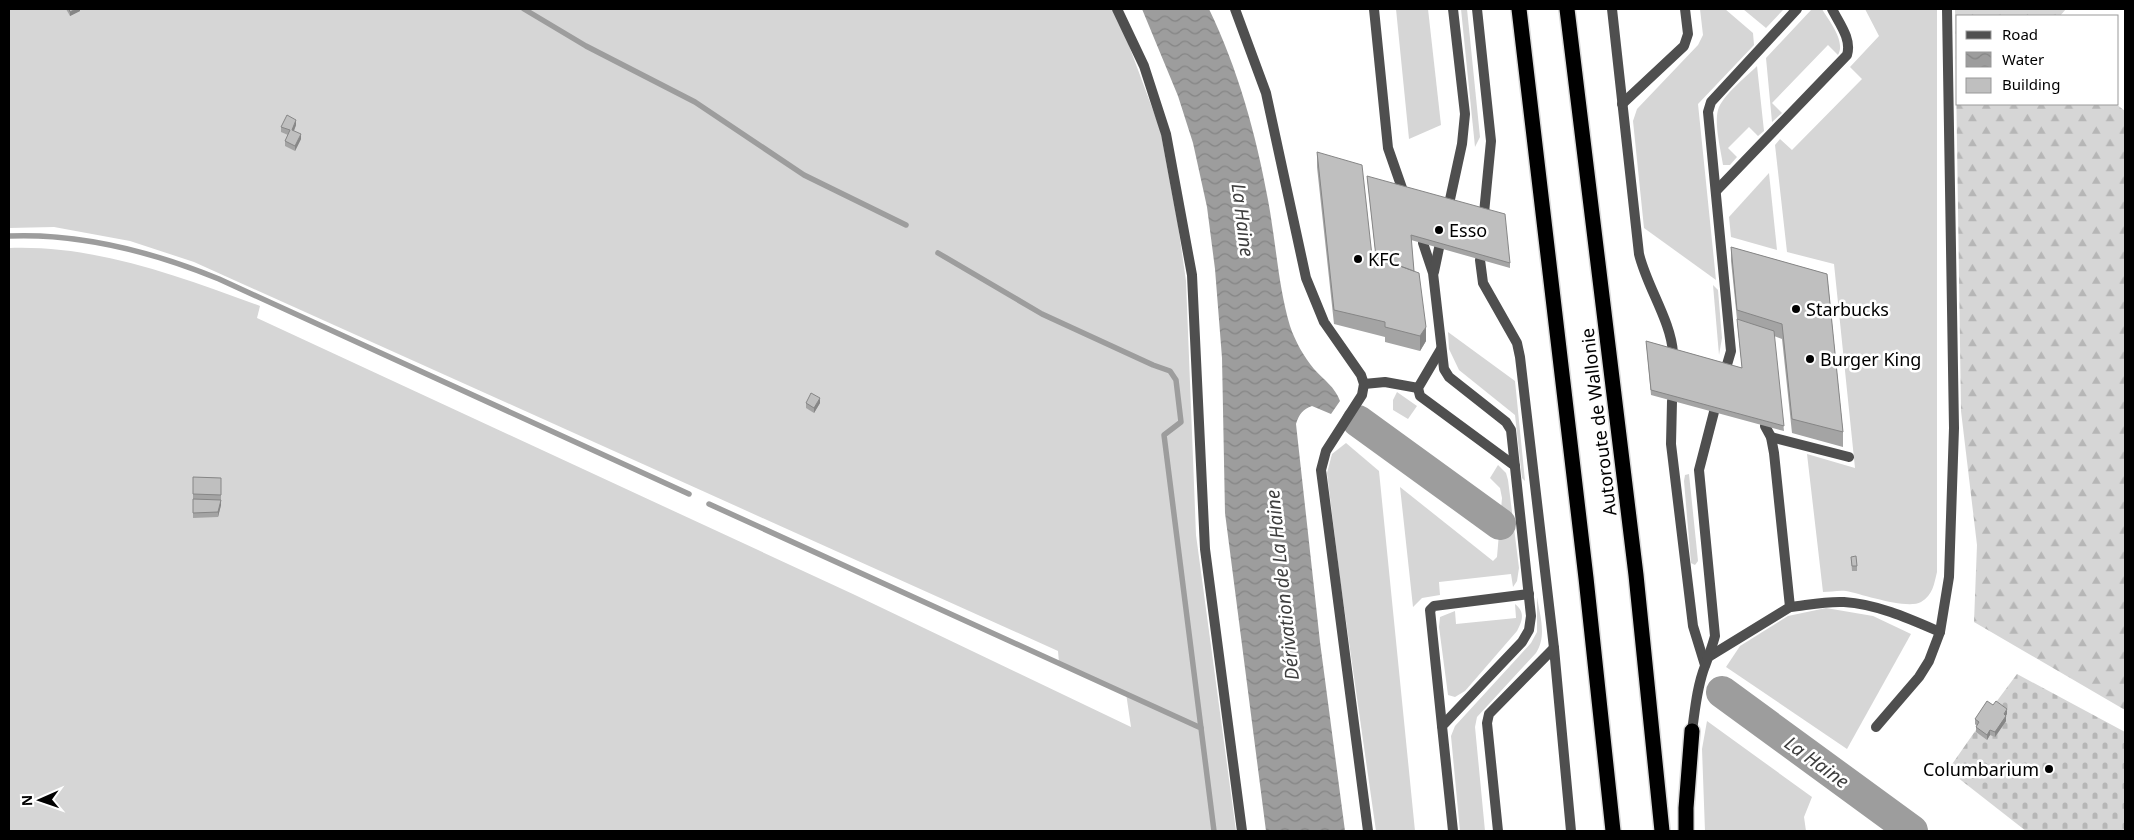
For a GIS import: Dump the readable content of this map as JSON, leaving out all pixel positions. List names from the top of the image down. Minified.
{"streets":{"highway":["Autoroute de Wallonie"]},"water":["La Haine","Dérivation de La Haine"],"places":["Esso","KFC","Starbucks","Burger King","Columbarium"],"legend":["Road","Water","Building"],"north":"left"}
